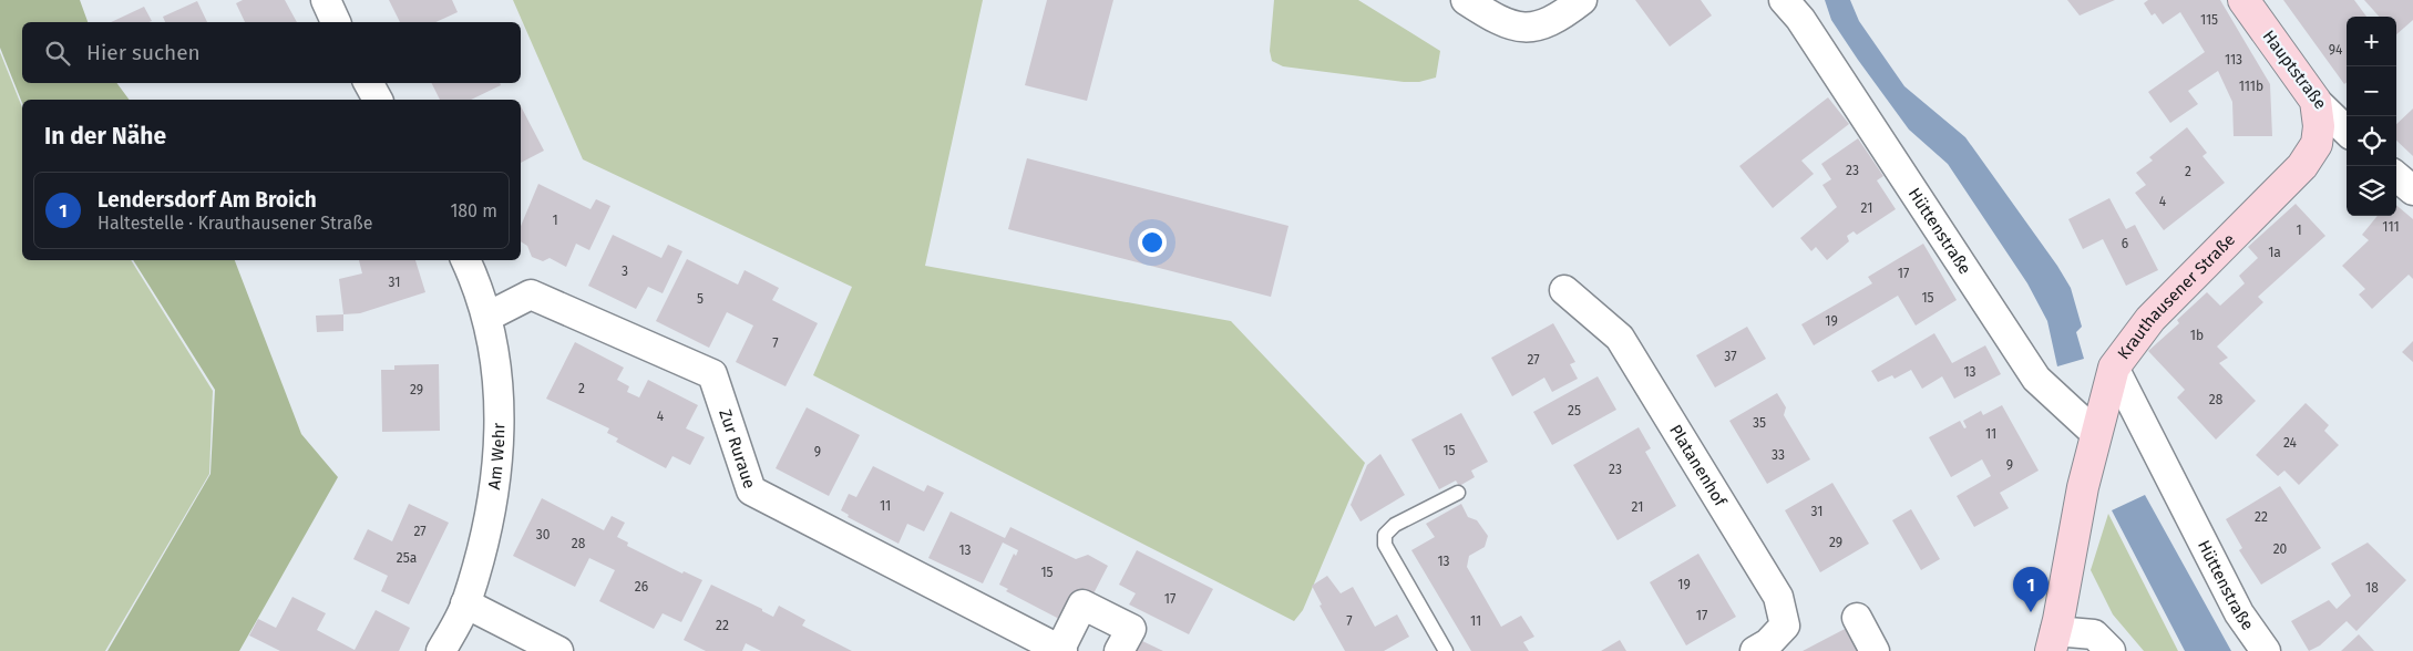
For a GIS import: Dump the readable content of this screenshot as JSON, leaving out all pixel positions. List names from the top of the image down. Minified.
{"streets":{"street":["Hauptstraße","Hüttenstraße","Krauthausener Straße","Zur Ruraue","Am Wehr","Platanenhof"]},"crossings":[["Hauptstraße","Krauthausener Straße"],["Hüttenstraße","Krauthausener Straße"],["Zur Ruraue","Am Wehr"]],"house_numbers":["115","94","113","111b","23","2","4","21","1","111","1","6","1a","3","17","31","15","5","19","1b","7","37","27","13","2","29","28","25","4","35","11","24","15","9","33","9","23","11","21","31","22","27","30","29","28","20","13","25a","13","15","19","26","18","17","17","7","11","22"],"page":{"map_buttons":["+","−"],"search":"Hier suchen","heading":"In der Nähe","list":[{"mark":"1","name":"Lendersdorf Am Broich","note":"Haltestelle · Krauthausener Straße","value":"180 m"}],"pins":"1"}}
